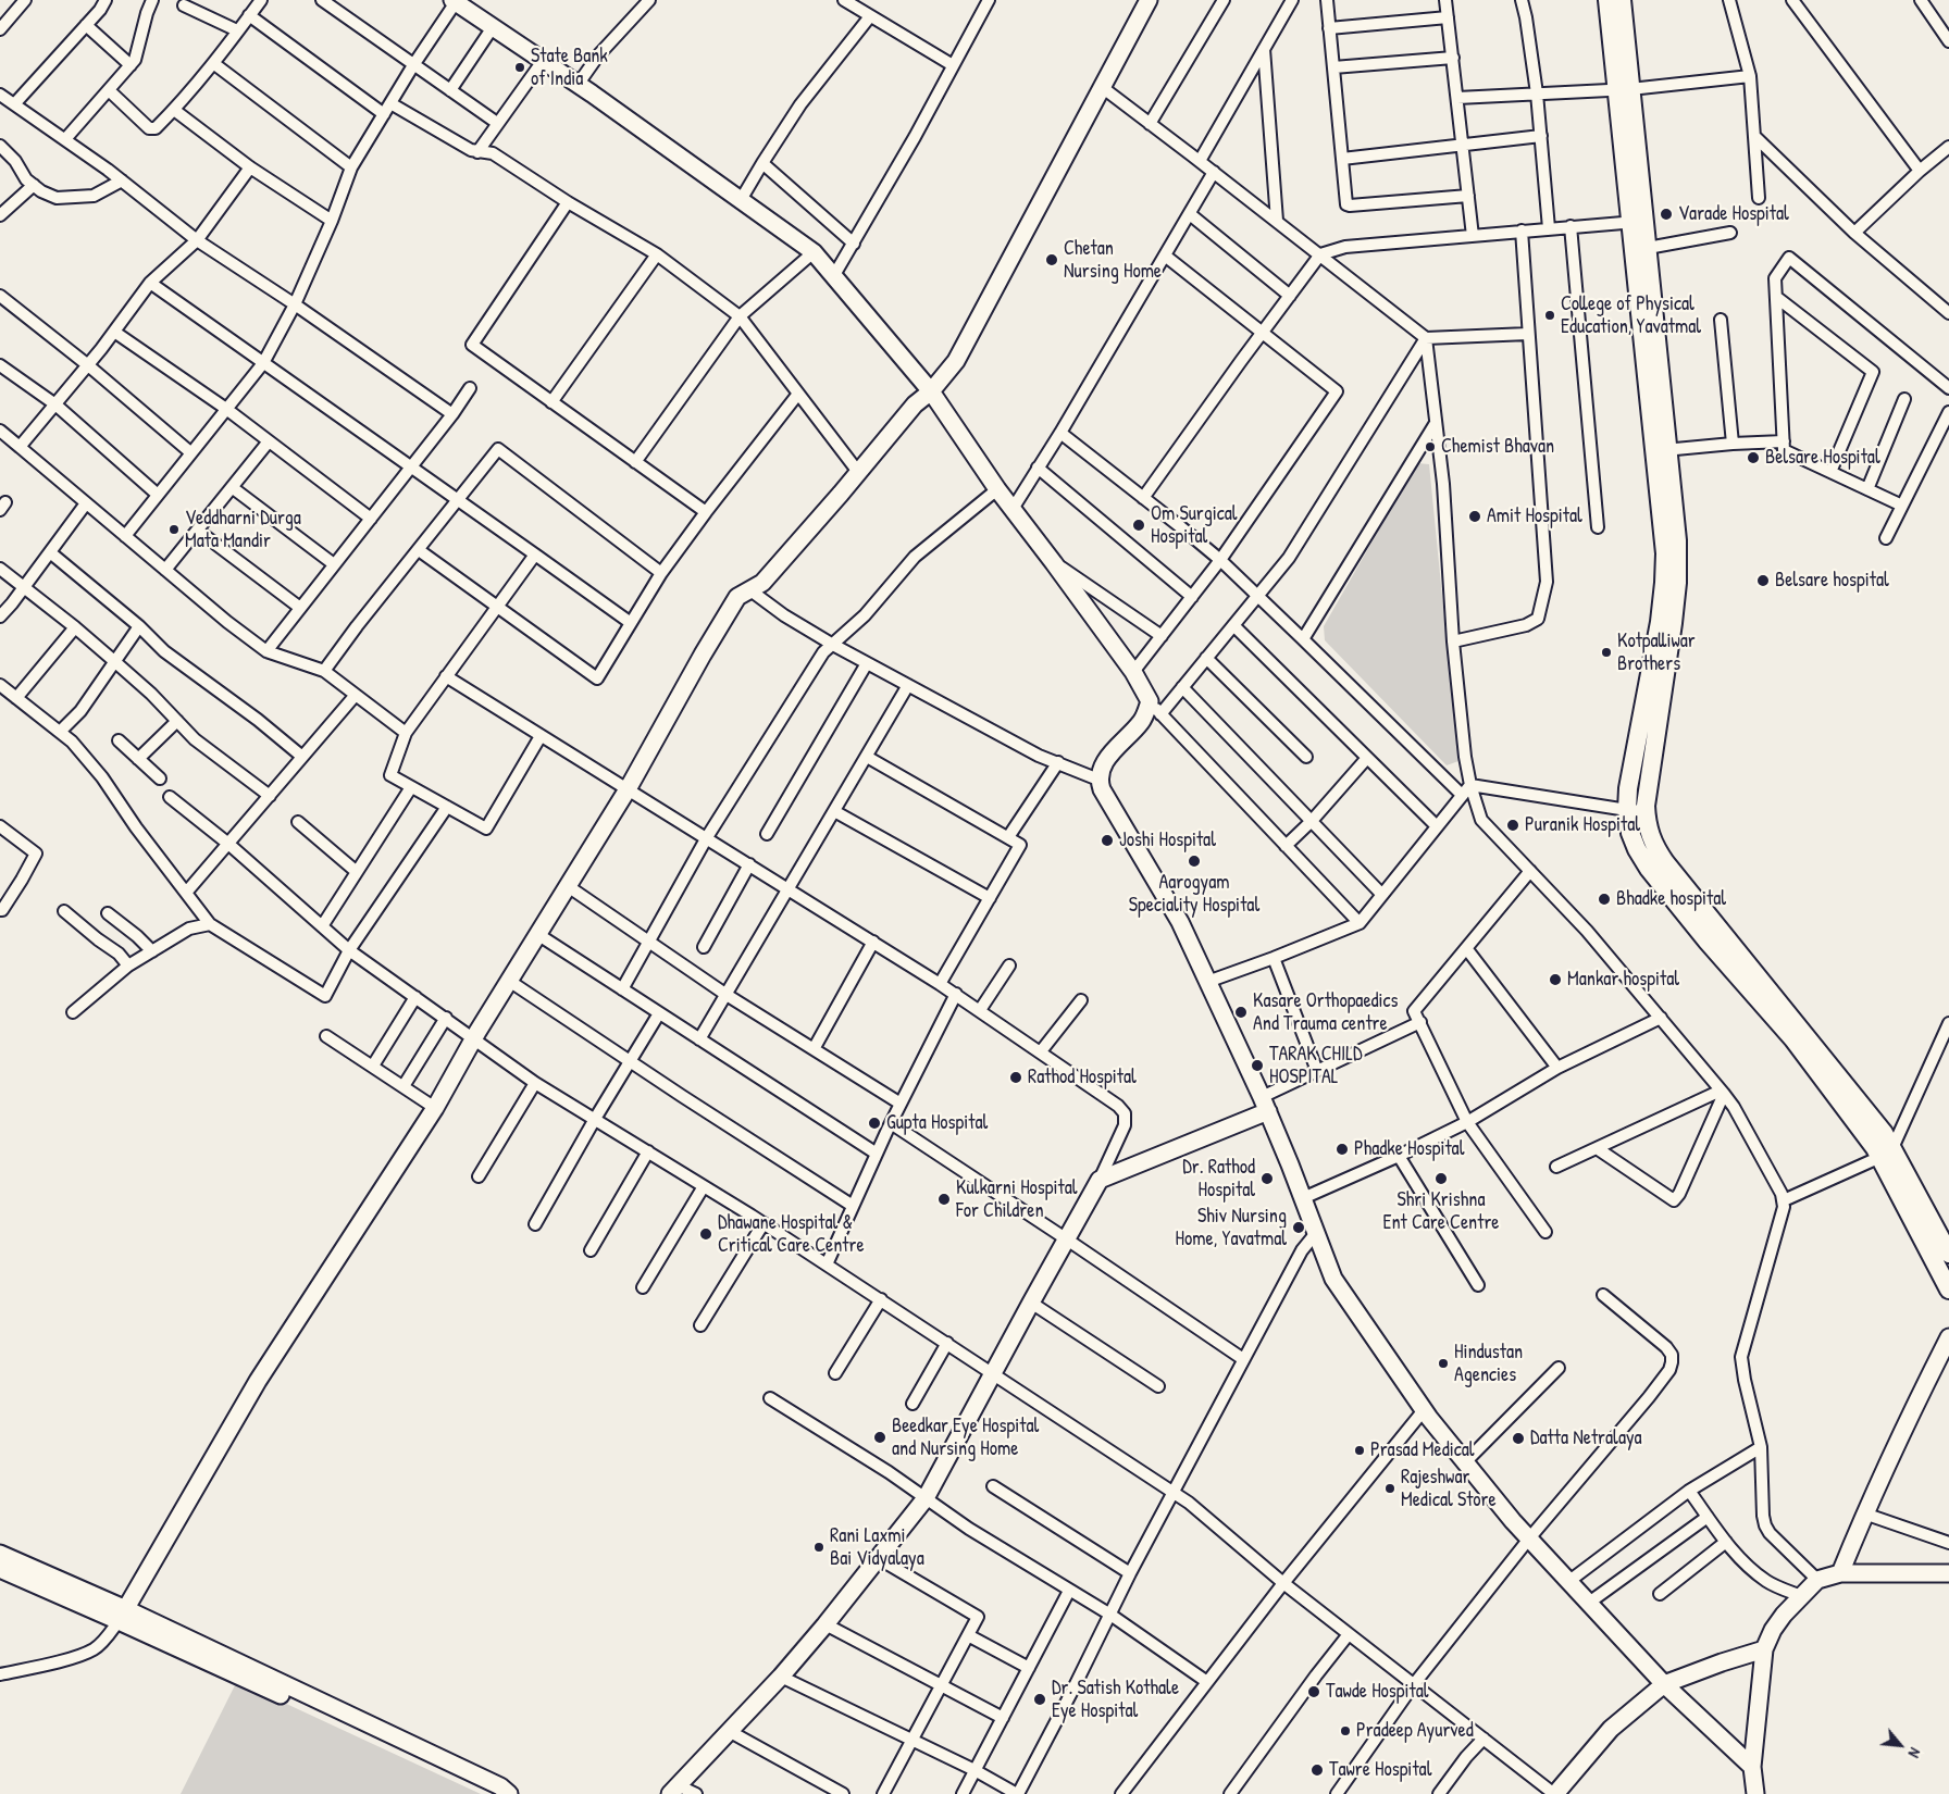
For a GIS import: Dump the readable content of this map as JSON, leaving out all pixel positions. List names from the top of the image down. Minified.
{"places":["State Bank of India","Varade Hospital","Chetan Nursing Home","College of Physical Education, Yavatmal","Chemist Bhavan","Belsare Hospital","Amit Hospital","Om Surgical Hospital","Veddharni Durga Mata Mandir","Belsare hospital","Kotpalliwar Brothers","Puranik Hospital","Joshi Hospital","Aarogyam Speciality Hospital","Bhadke hospital","Mankar hospital","Kasare Orthopaedics And Trauma centre","TARAK CHILD HOSPITAL","Rathod Hospital","Gupta Hospital","Phadke Hospital","Dr. Rathod Hospital","Shri Krishna Ent Care Centre","Kulkarni Hospital For Children","Shiv Nursing Home, Yavatmal","Dhawane Hospital & Critical Care Centre","Hindustan Agencies","Beedkar Eye Hospital and Nursing Home","Datta Netralaya","Prasad Medical","Rajeshwar Medical Store","Rani Laxmi Bai Vidyalaya","Tawde Hospital","Dr. Satish Kothale Eye Hospital","Pradeep Ayurved","Tawre Hospital"],"north":"bottom right"}
